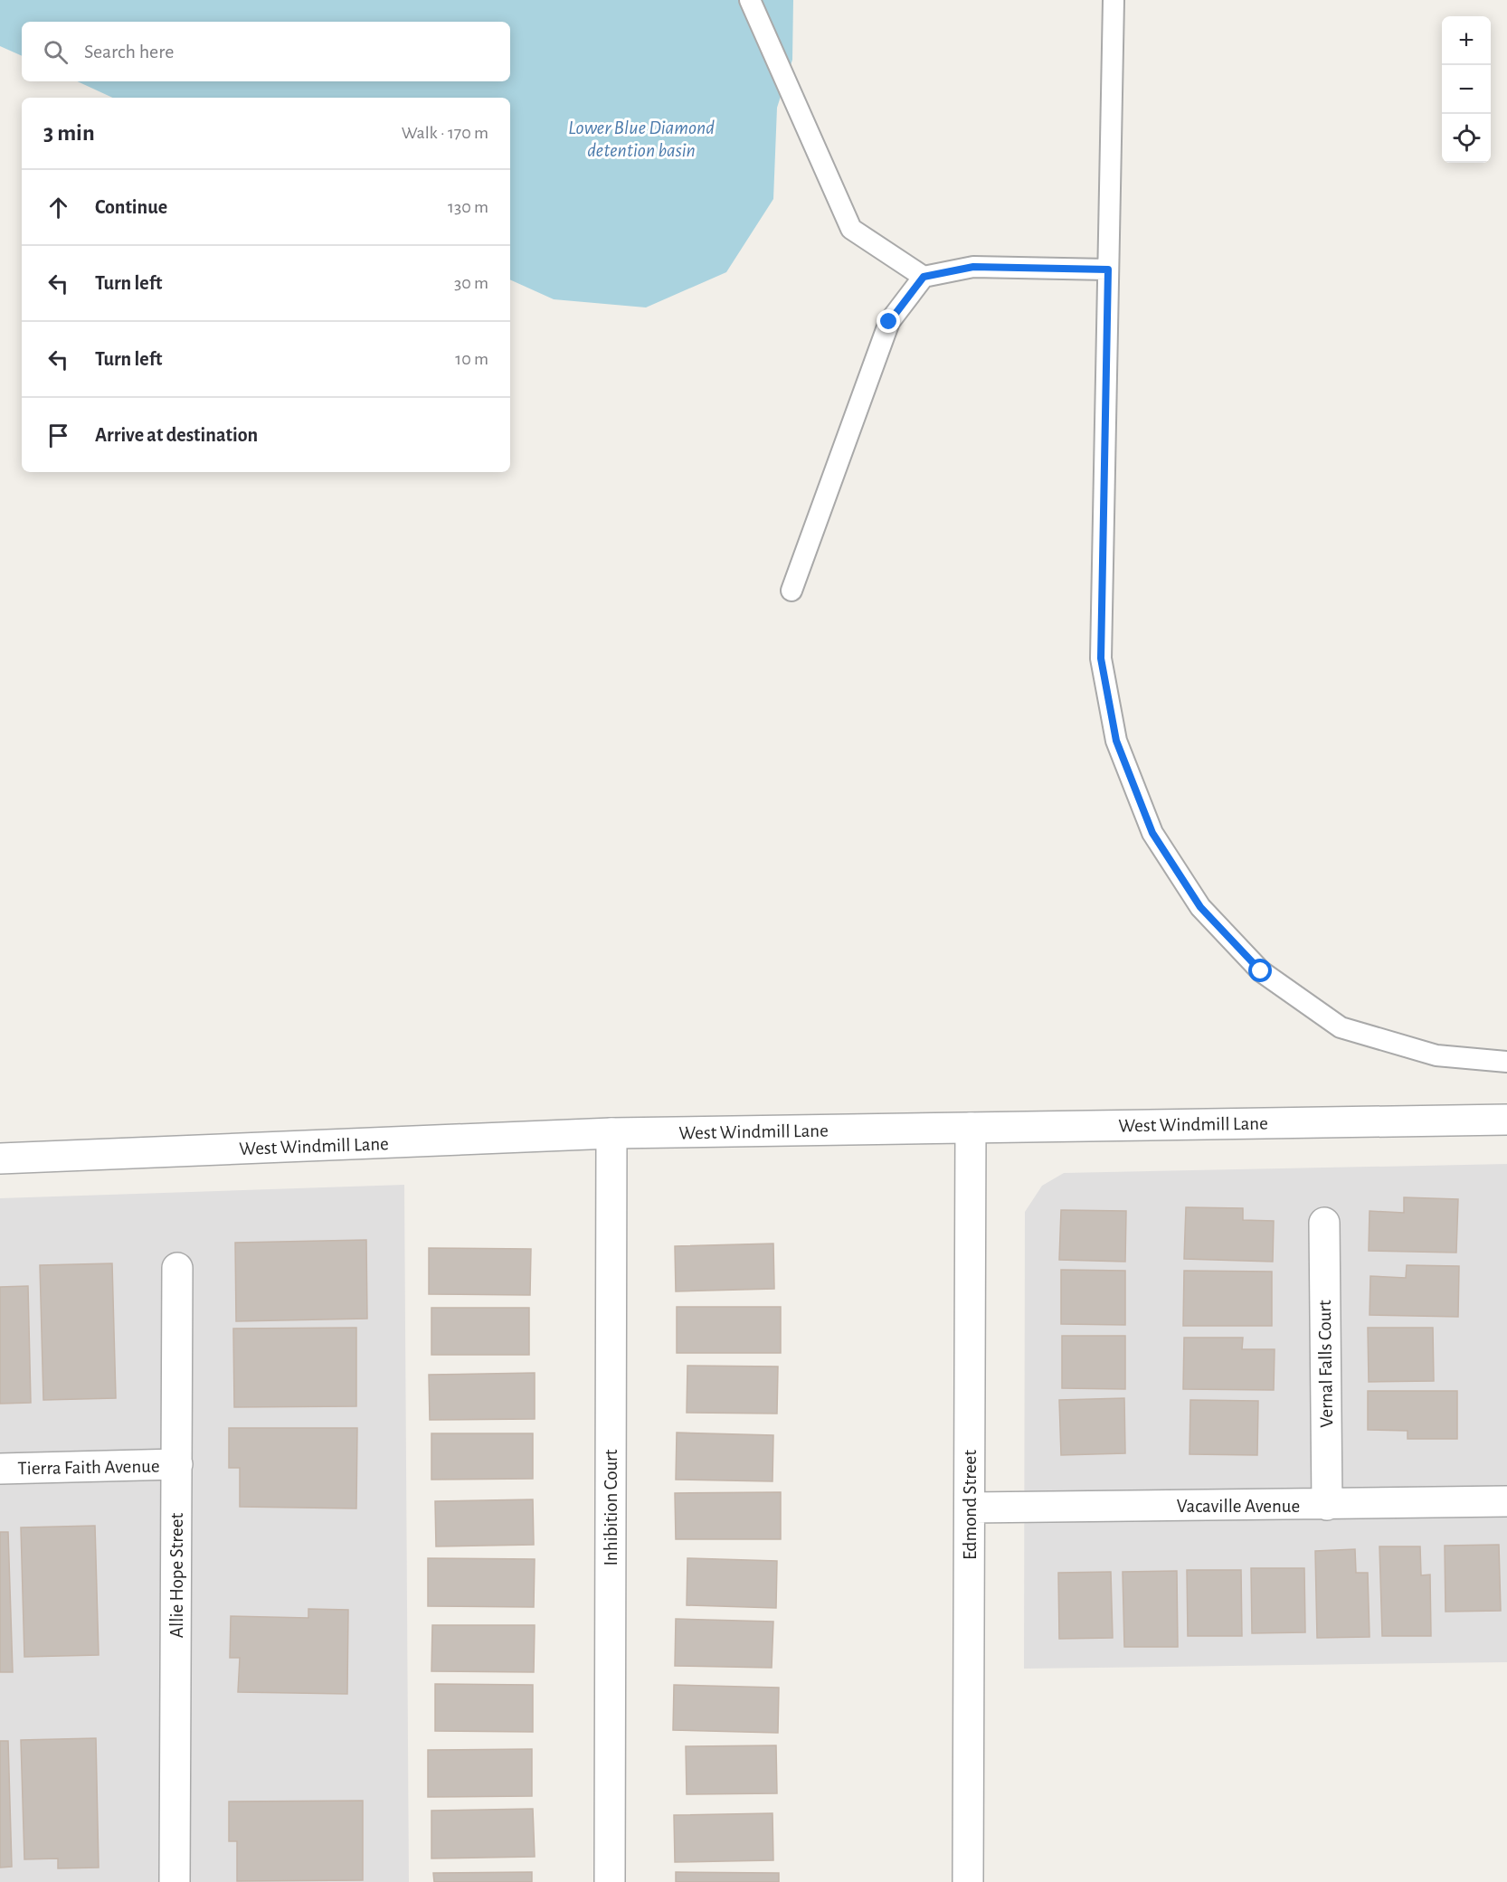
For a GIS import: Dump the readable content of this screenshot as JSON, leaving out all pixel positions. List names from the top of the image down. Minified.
{"streets":{"street":["West Windmill Lane","Vernal Falls Court","Tierra Faith Avenue","Edmond Street","Vacaville Avenue","Inhibition Court","Allie Hope Street"]},"crossings":[["West Windmill Lane","Edmond Street"],["West Windmill Lane","Inhibition Court"],["Vernal Falls Court","Vacaville Avenue"],["Tierra Faith Avenue","Allie Hope Street"],["Edmond Street","Vacaville Avenue"]],"water":["Lower Blue Diamond detention basin"],"page":{"map_buttons":["+","−"],"search":"Search here","heading":["3 min","Walk · 170 m"],"list":[["Continue","130 m"],["Turn left","30 m"],["Turn left","10 m"],"Arrive at destination"]}}
